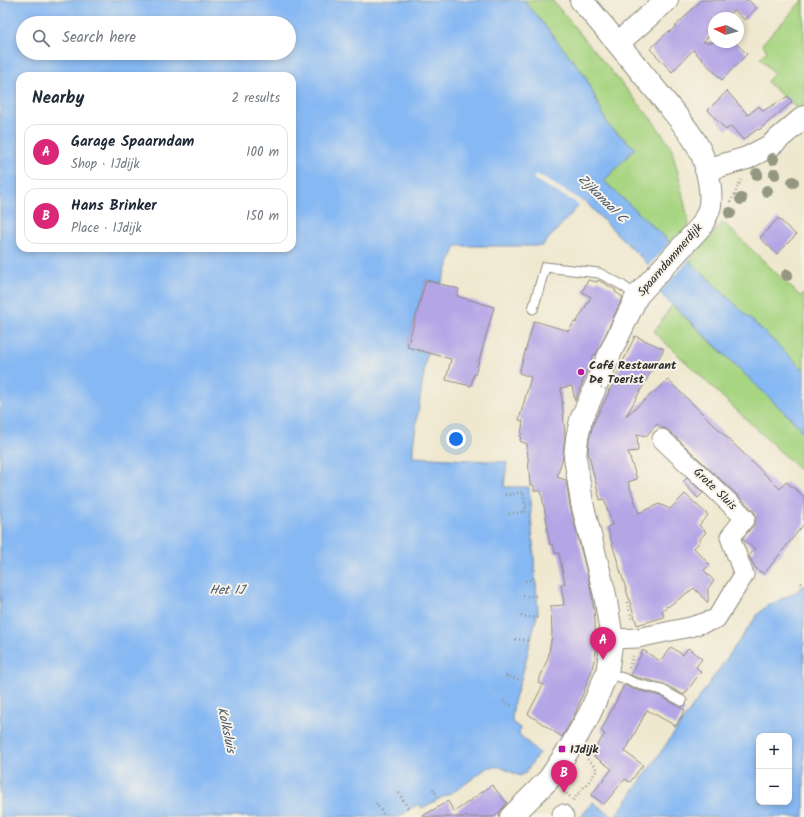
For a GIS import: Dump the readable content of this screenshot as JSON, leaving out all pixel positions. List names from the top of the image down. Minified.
{"streets":{"street":["Spaarndammerdijk","Grote Sluis"]},"crossings":[["Spaarndammerdijk","Grote Sluis"]],"water":["Zijkanaal C","Het IJ","Kolksluis"],"places":{"other":["Café Restaurant De Toerist"],"transit":["IJdijk"]},"north":"left","page":{"search":"Search here","heading":["Nearby","2 results"],"list":[{"mark":"A","name":"Garage Spaarndam","note":"Shop · IJdijk","value":"100 m"},{"mark":"B","name":"Hans Brinker","note":"Place · IJdijk","value":"150 m"}],"pins":["A","B"],"map_buttons":["+","−"]}}
